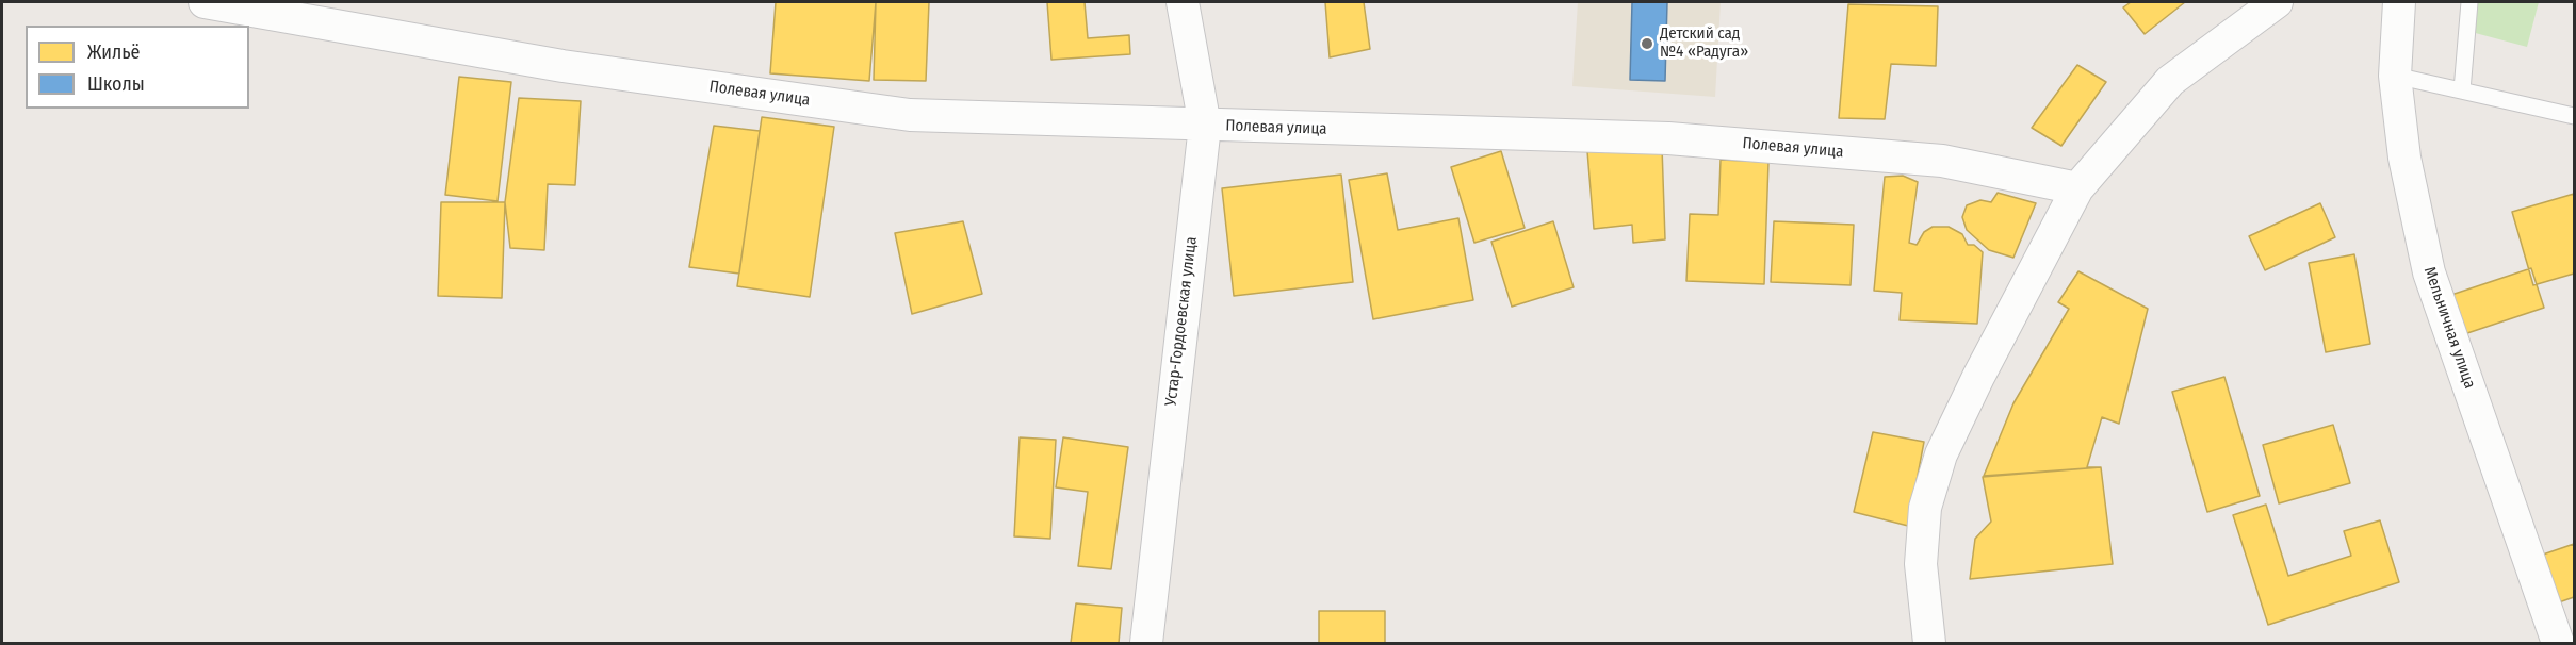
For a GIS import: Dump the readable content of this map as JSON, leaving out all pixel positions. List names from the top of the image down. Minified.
{"streets":{"street":["Полевая улица","Устар-Гордоевская улица","Мельничная улица"]},"crossings":[["Полевая улица","Устар-Гордоевская улица"]],"places":["Детский сад №4 «Радуга»"],"legend":["Жильё","Школы"]}
